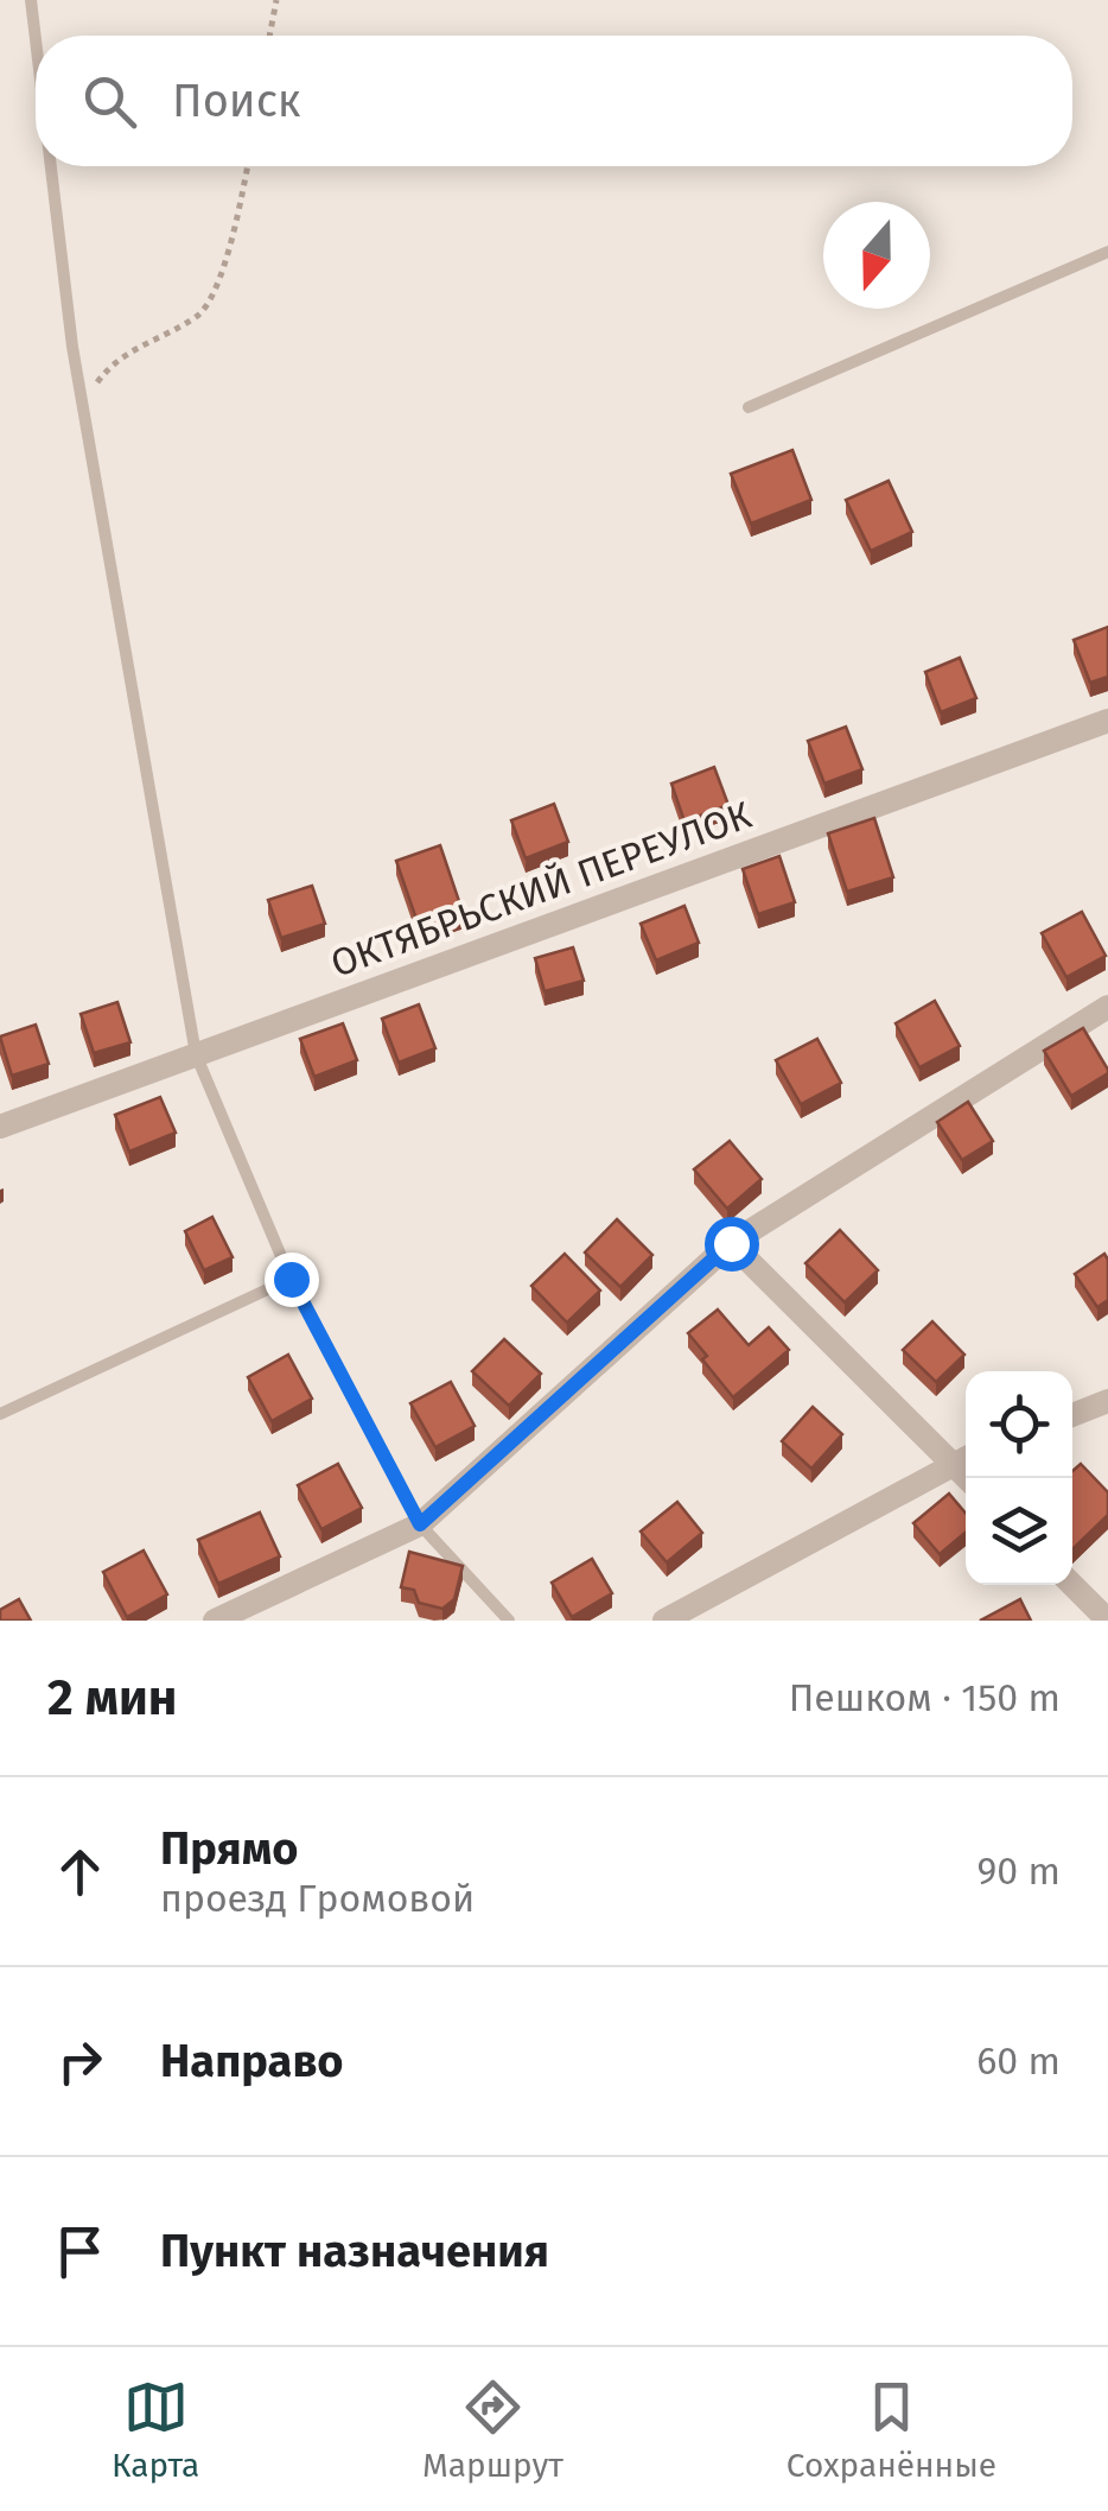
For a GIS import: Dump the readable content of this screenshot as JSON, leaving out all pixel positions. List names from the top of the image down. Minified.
{"streets":{"street":["ОКТЯБРЬСКИЙ ПЕРЕУЛОК"]},"north":"bottom","page":{"search":"Поиск","heading":["2 мин","Пешком · 150 m"],"list":[["Прямо","проезд Громовой","90 m"],["Направо","60 m"],"Пункт назначения"],"nav":["Карта","Маршрут","Сохранённые"]}}
